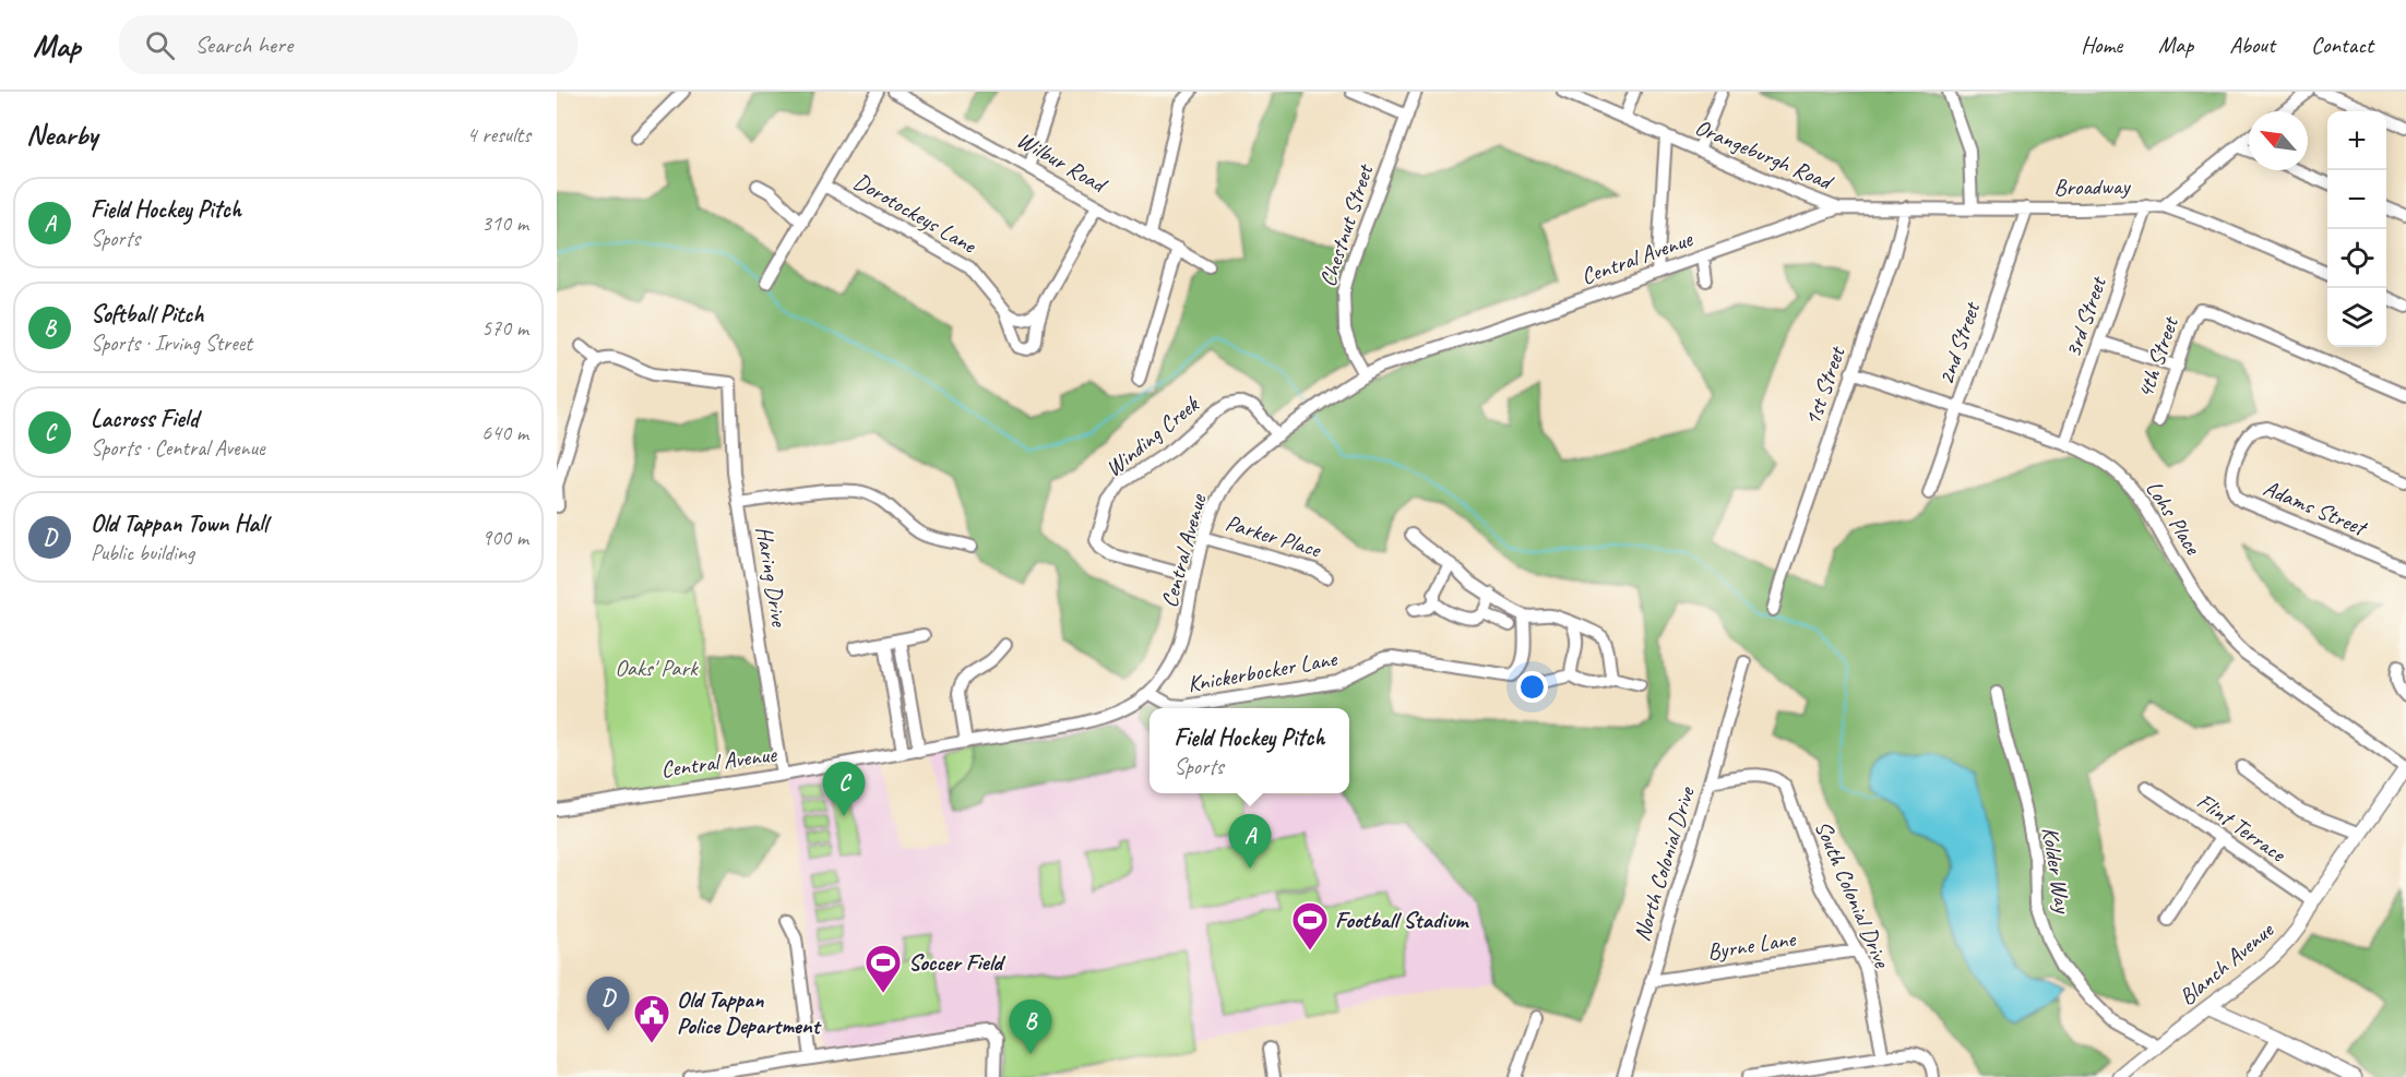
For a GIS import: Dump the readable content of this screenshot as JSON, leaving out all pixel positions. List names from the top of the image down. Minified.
{"streets":{"main road":["Blanch Avenue"],"street":["Orangeburgh Road","Wilbur Road","Broadway","Dorotockeys Lane","Chestnut Street","Central Avenue","3rd Street","2nd Street","4th Street","1st Street","Winding Creek","Adams Street","Lohs Place","Parker Place","Haring Drive","Knickerbocker Lane","Flint Terrace","North Colonial Drive","Kolder Way","South Colonial Drive","Byrne Lane"]},"crossings":[["Orangeburgh Road","Broadway"],["Orangeburgh Road","Central Avenue"],["Wilbur Road","Dorotockeys Lane"],["Broadway","Central Avenue"],["Broadway","3rd Street"],["Broadway","2nd Street"],["Broadway","1st Street"],["Chestnut Street","Central Avenue"],["Central Avenue","Winding Creek"],["Central Avenue","Parker Place"],["Central Avenue","Haring Drive"],["Central Avenue","Knickerbocker Lane"],["3rd Street","Lohs Place"],["2nd Street","Lohs Place"],["1st Street","Lohs Place"],["Lohs Place","Blanch Avenue"],["Flint Terrace","Blanch Avenue"],["North Colonial Drive","South Colonial Drive"],["North Colonial Drive","Byrne Lane"],["Kolder Way","Blanch Avenue"],["South Colonial Drive","Byrne Lane"]],"parks":["Oaks' Park"],"places":{"sports":["Football Stadium","Soccer Field"],"public building":["Old Tappan Police Department"]},"north":"top left","page":{"header":"Map","search":"Search here","nav":["Home","Map","About","Contact"],"heading":["Nearby","4 results"],"map_buttons":["+","−"],"list":[{"mark":"A","name":"Field Hockey Pitch","note":"Sports","value":"310 m"},{"mark":"B","name":"Softball Pitch","note":"Sports · Irving Street","value":"570 m"},{"mark":"C","name":"Lacross Field","note":"Sports · Central Avenue","value":"640 m"},{"mark":"D","name":"Old Tappan Town Hall","note":"Public building","value":"900 m"}],"popup":["Field Hockey Pitch","Sports"],"pins":["C","A","D","B"]}}
